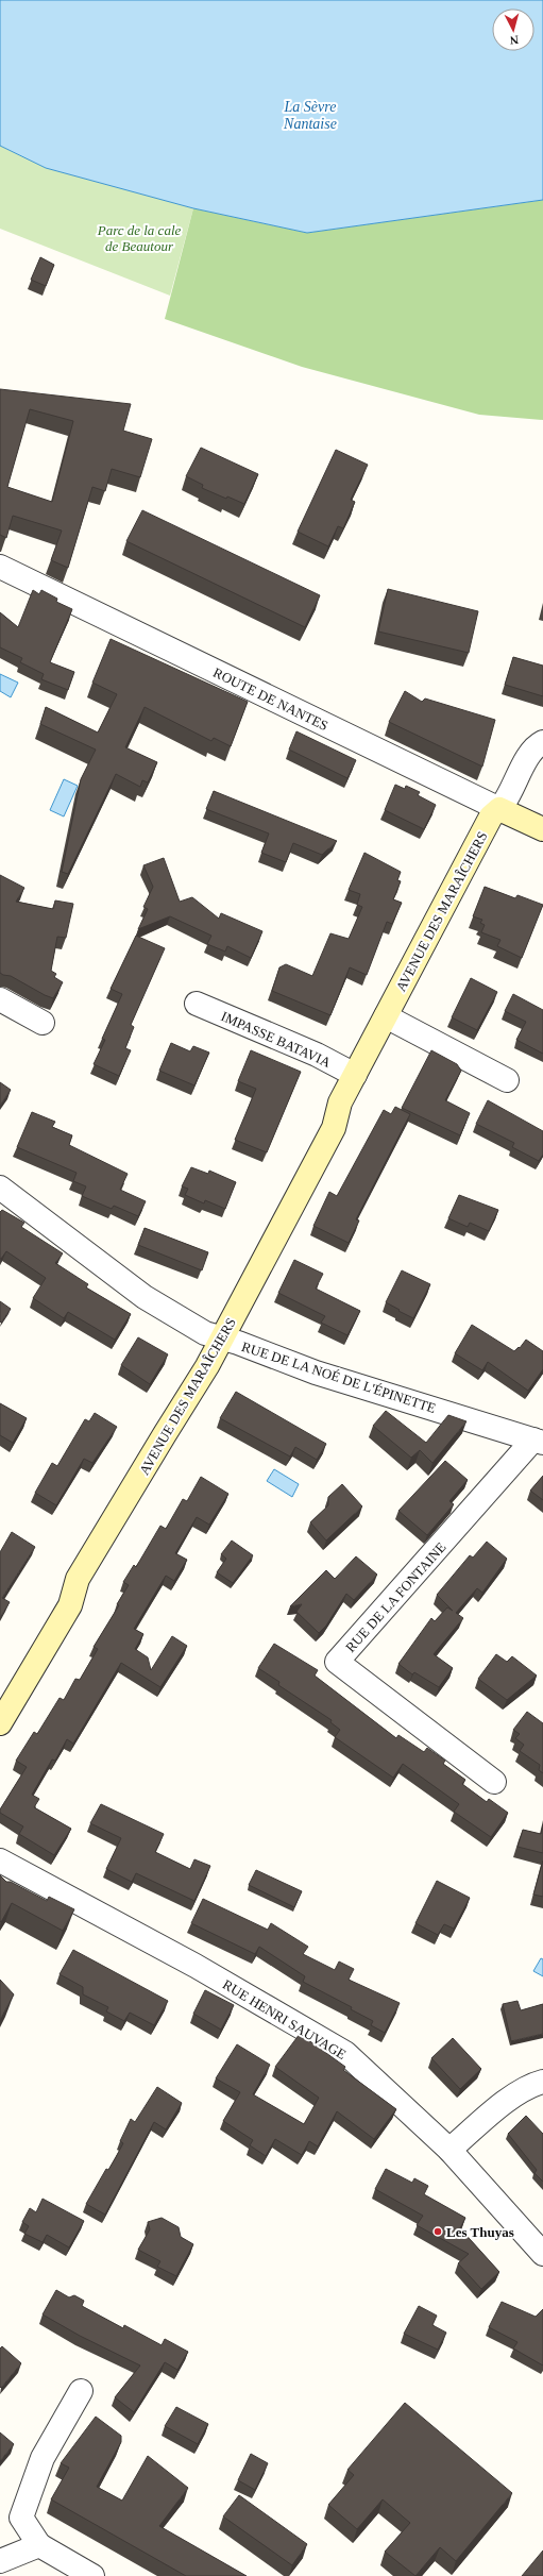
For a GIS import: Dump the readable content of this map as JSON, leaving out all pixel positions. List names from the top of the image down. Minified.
{"streets":{"main road":["ROUTE DE NANTES","AVENUE DES MARAÎCHERS"],"street":["IMPASSE BATAVIA","RUE DE LA NOÉ DE L'ÉPINETTE","RUE DE LA FONTAINE","RUE HENRI SAUVAGE"]},"crossings":[["ROUTE DE NANTES","AVENUE DES MARAÎCHERS"],["AVENUE DES MARAÎCHERS","IMPASSE BATAVIA"],["AVENUE DES MARAÎCHERS","RUE DE LA NOÉ DE L'ÉPINETTE"],["RUE DE LA NOÉ DE L'ÉPINETTE","RUE DE LA FONTAINE"]],"water":["La Sèvre Nantaise"],"parks":["Parc de la cale de Beautour"],"places":["Les Thuyas"],"north":"bottom"}
